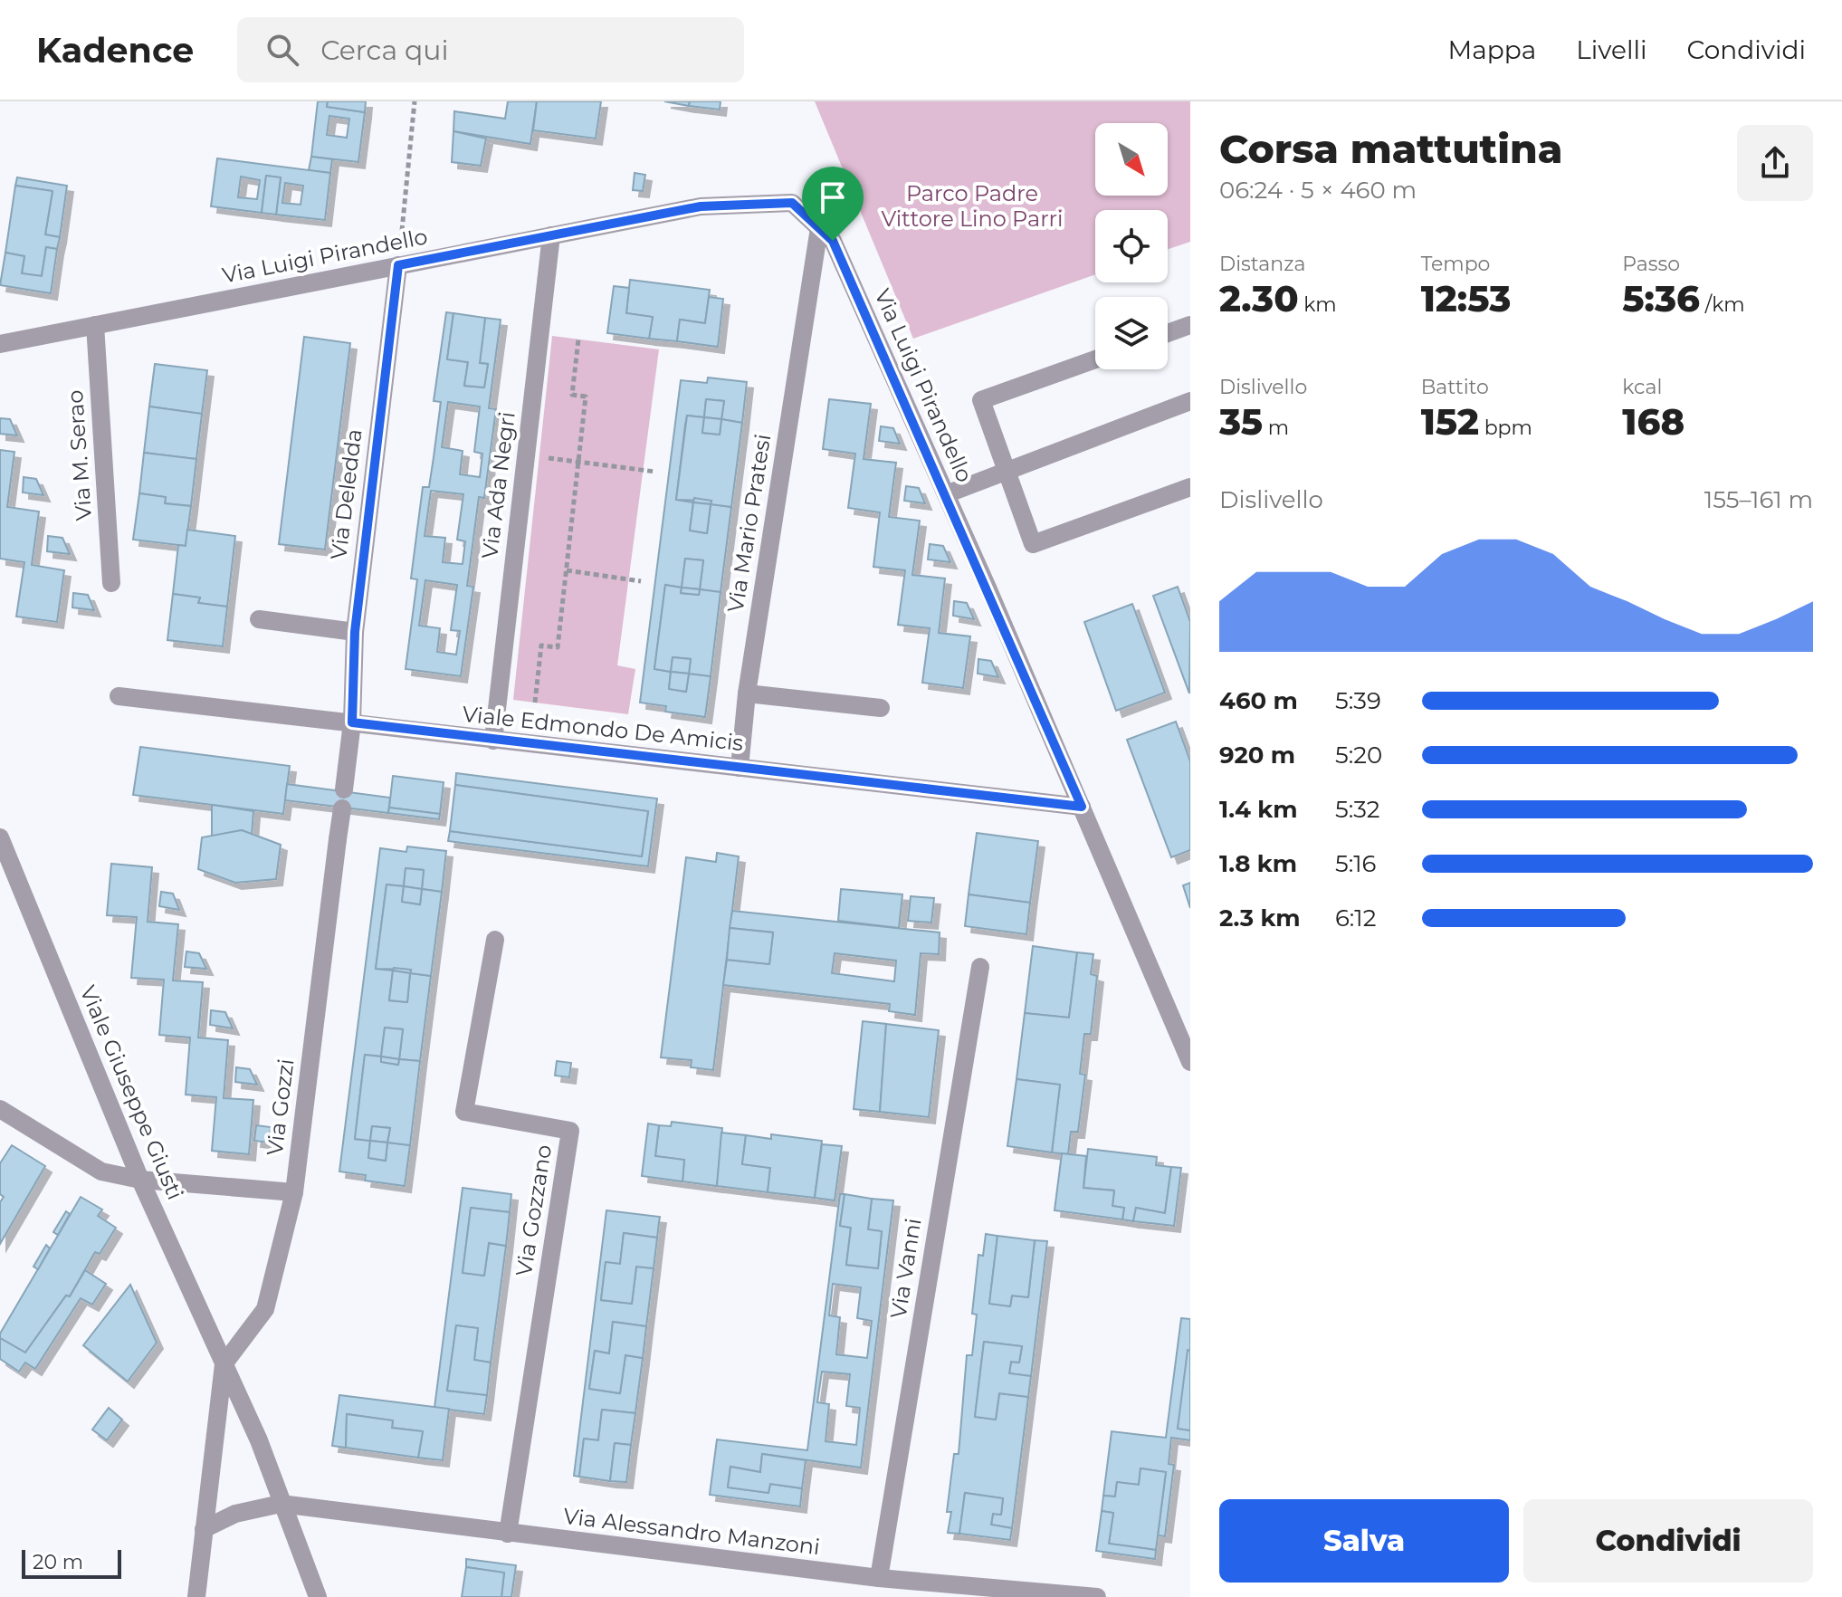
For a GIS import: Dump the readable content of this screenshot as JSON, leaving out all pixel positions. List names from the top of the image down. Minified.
{"streets":{"street":["Via Luigi Pirandello","Via M. Serao","Via Ada Negri","Via Deledda","Via Mario Pratesi","Viale Edmondo De Amicis","Viale Giuseppe Giusti","Via Gozzi","Via Gozzano","Via Vanni","Via Alessandro Manzoni"]},"crossings":[["Via Luigi Pirandello","Via M. Serao"],["Via Luigi Pirandello","Via Ada Negri"],["Via Luigi Pirandello","Via Deledda"],["Via Luigi Pirandello","Via Mario Pratesi"],["Via Luigi Pirandello","Viale Edmondo De Amicis"],["Via Ada Negri","Viale Edmondo De Amicis"],["Via Deledda","Viale Edmondo De Amicis"],["Via Mario Pratesi","Viale Edmondo De Amicis"],["Viale Giuseppe Giusti","Via Gozzi"],["Viale Giuseppe Giusti","Via Alessandro Manzoni"],["Via Gozzano","Via Alessandro Manzoni"],["Via Vanni","Via Alessandro Manzoni"]],"parks":["Parco Padre Vittore Lino Parri"],"scale_bar":"20 m","north":"bottom right","page":{"header":"Kadence","search":"Cerca qui","nav":["Mappa","Livelli","Condividi"],"heading":["Corsa mattutina","06:24 · 5 × 460 m"],"stats":[["Distanza","2.30 km"],["Tempo","12:53"],["Passo","5:36 /km"],["Dislivello","35 m"],["Battito","152 bpm"],["kcal","168"]],"chart":["Dislivello","155–161 m"],"list":[{"name":"460 m","note":"5:39"},{"name":"920 m","note":"5:20"},{"name":"1.4 km","note":"5:32"},{"name":"1.8 km","note":"5:16"},{"name":"2.3 km","note":"6:12"}],"buttons":["Salva","Condividi"],"scale":"20 m"}}
